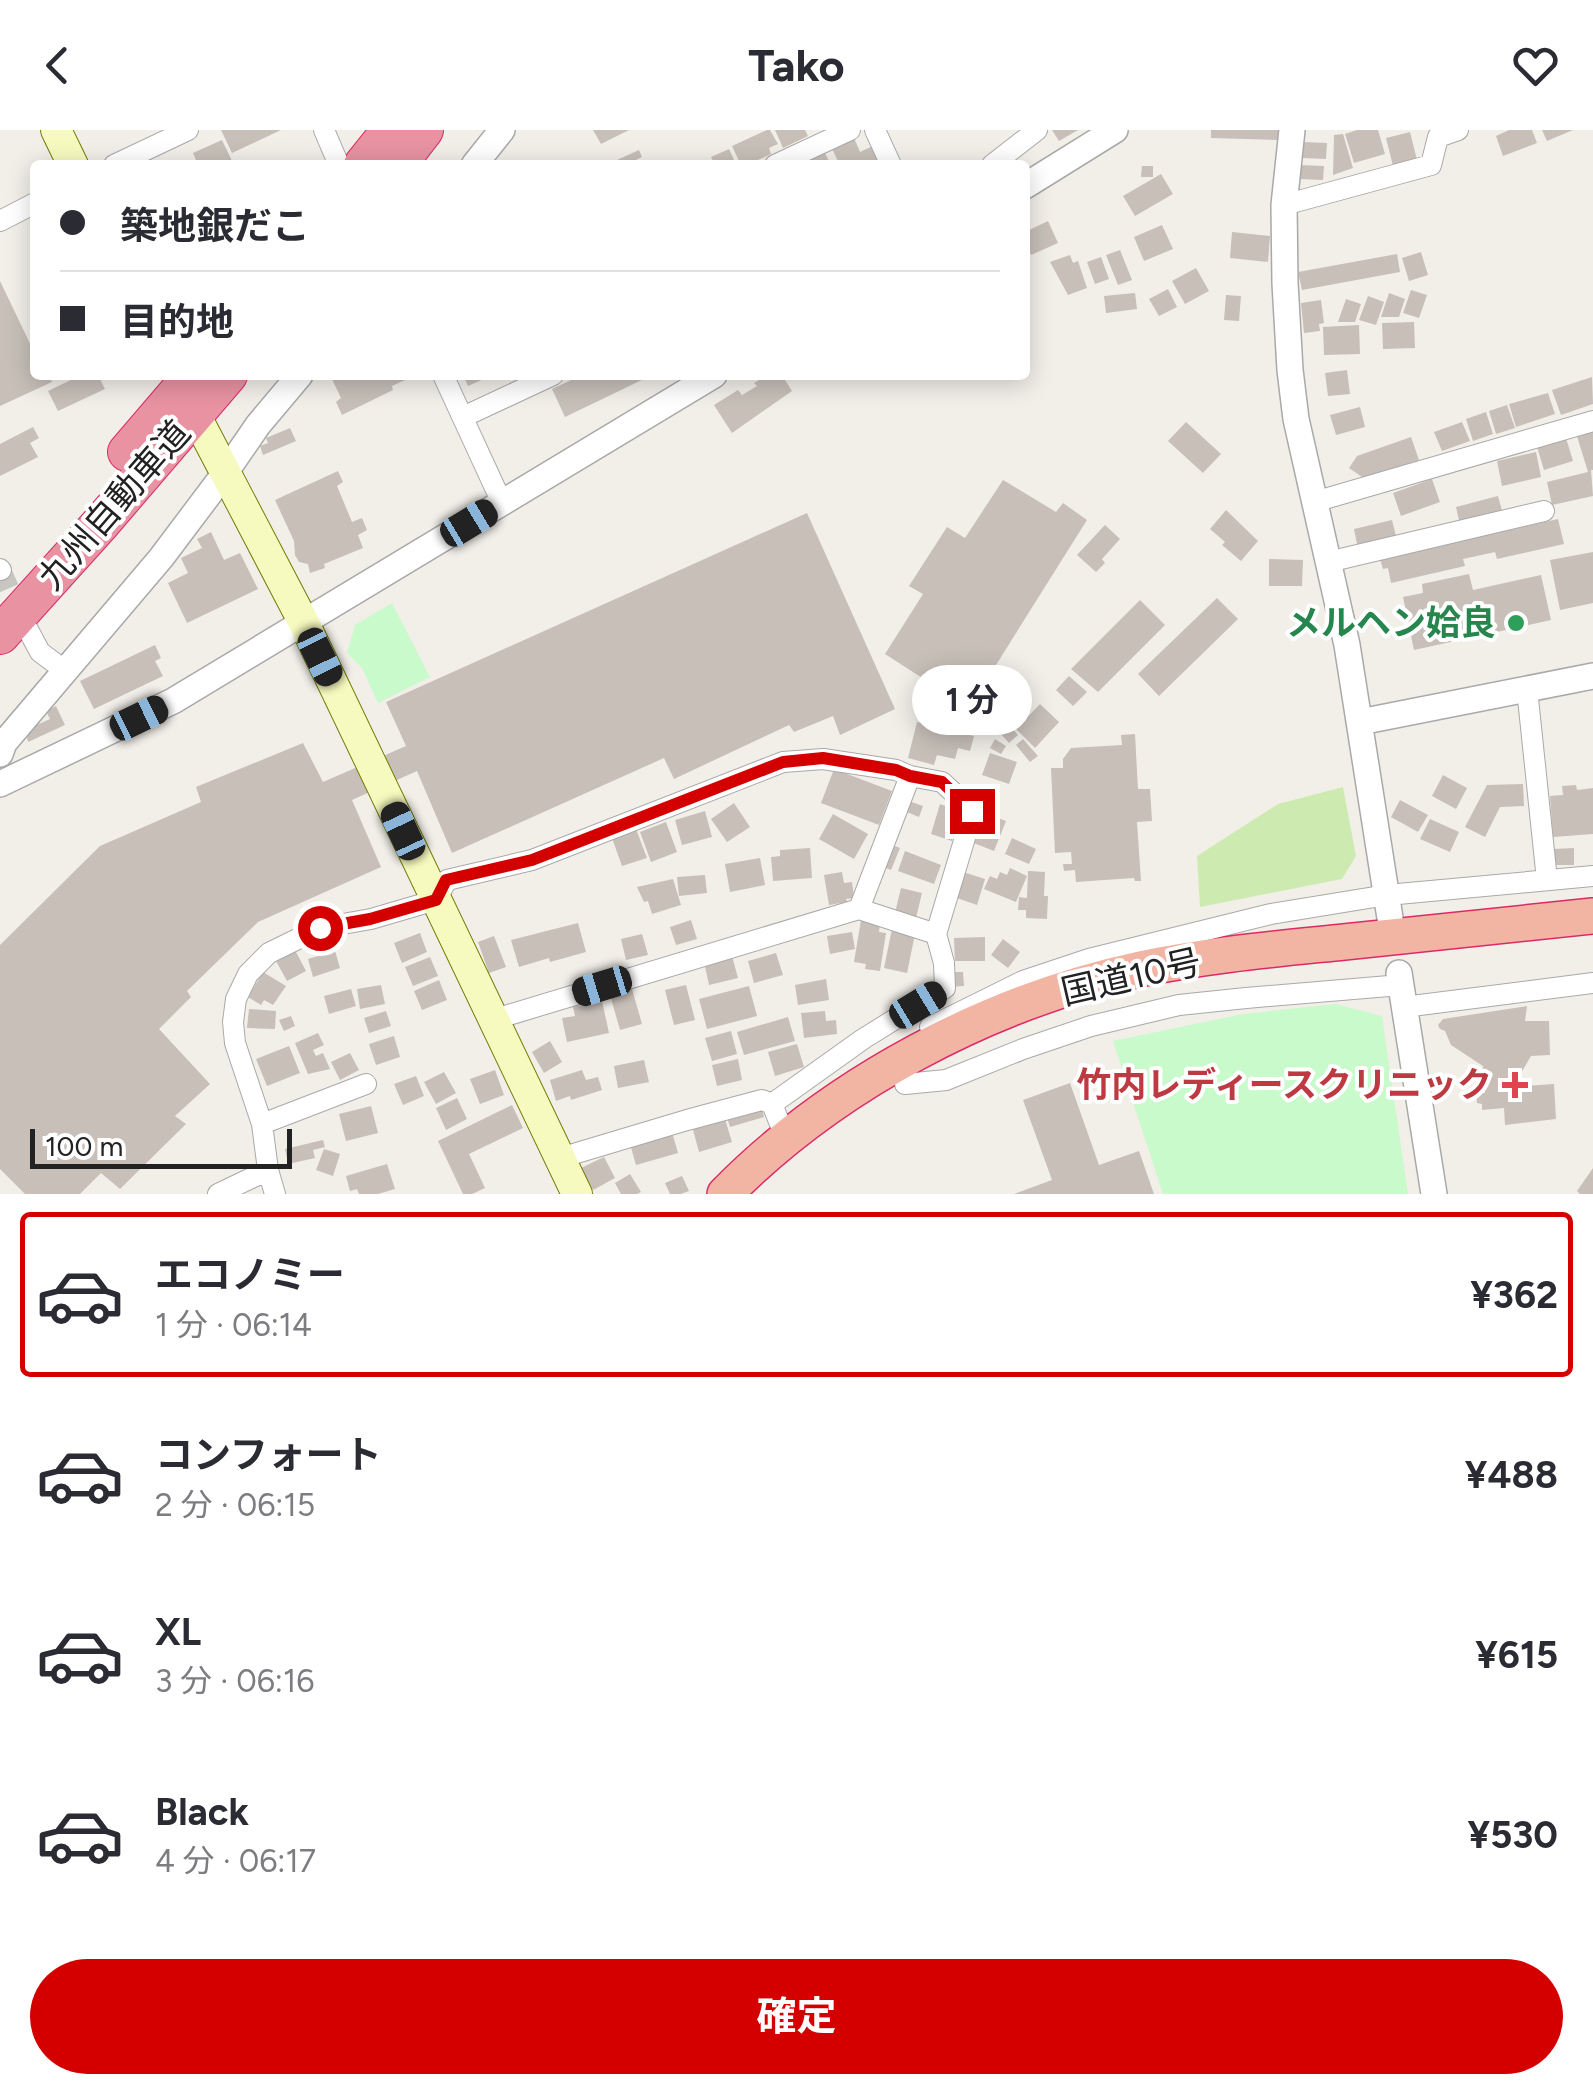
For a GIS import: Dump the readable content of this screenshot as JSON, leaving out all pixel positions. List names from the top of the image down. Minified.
{"streets":{"highway":["九州自動車道","国道10号"]},"places":{"other":["メルヘン姶良"],"health":["竹内レディースクリニック"]},"scale_bar":"100 m","page":{"header":"Tako","banner":["築地銀だこ","目的地"],"bubble":"1 分","scale":"100 m","list":[{"name":"エコノミー","note":"1 分 · 06:14","value":"¥362"},{"name":"コンフォート","note":"2 分 · 06:15","value":"¥488"},{"name":"XL","note":"3 分 · 06:16","value":"¥615"},{"name":"Black","note":"4 分 · 06:17","value":"¥530"}],"buttons":"確定"}}
